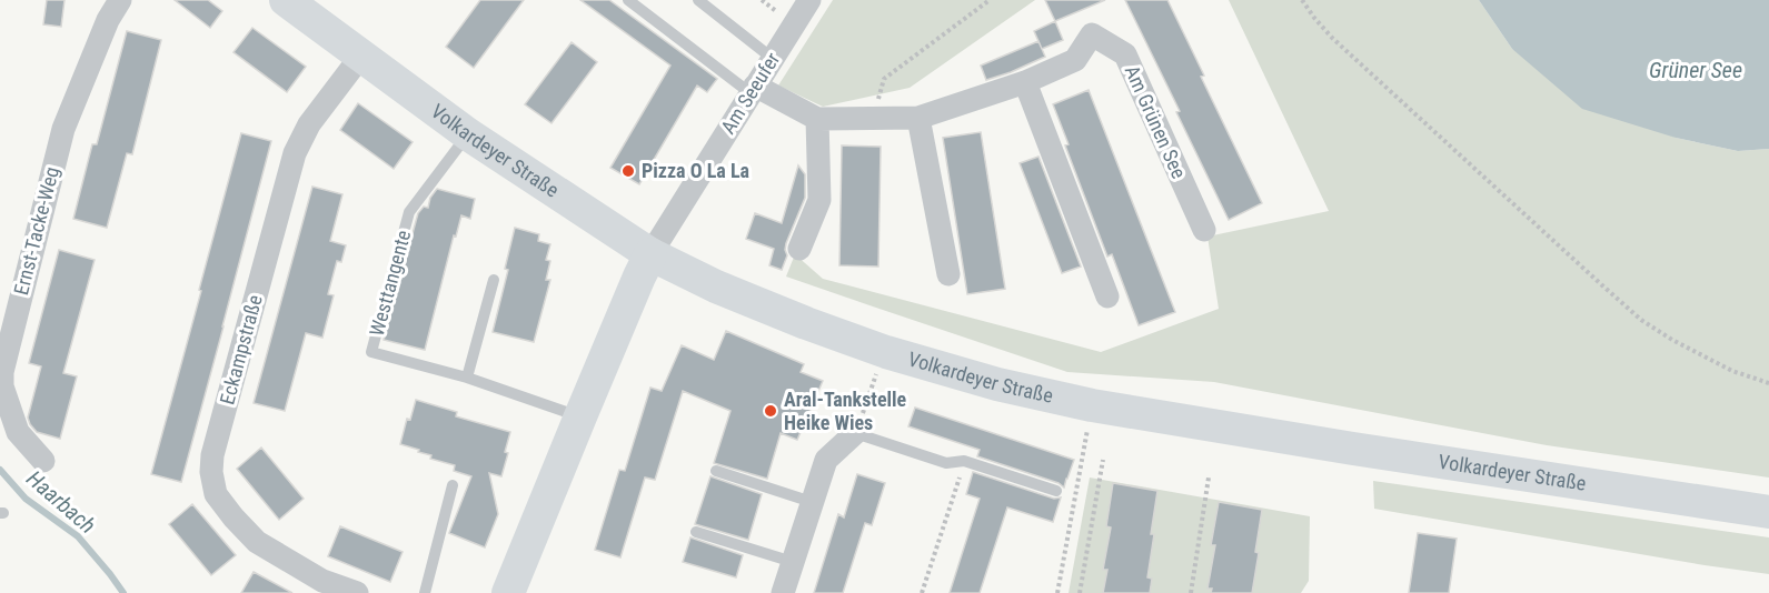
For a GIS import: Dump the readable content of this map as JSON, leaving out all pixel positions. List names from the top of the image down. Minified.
{"streets":{"main road":["Volkardeyer Straße"],"street":["Am Seeufer","Am Grünen See","Ernst-Tacke-Weg","Eckampstraße"],"lane":["Westtangente"]},"crossings":[["Am Seeufer","Am Grünen See"],["Am Seeufer","Volkardeyer Straße"],["Volkardeyer Straße","Westtangente"],["Volkardeyer Straße","Eckampstraße"]],"water":["Grüner See","Haarbach"],"places":["Pizza O La La","Aral-Tankstelle Heike Wies"]}
